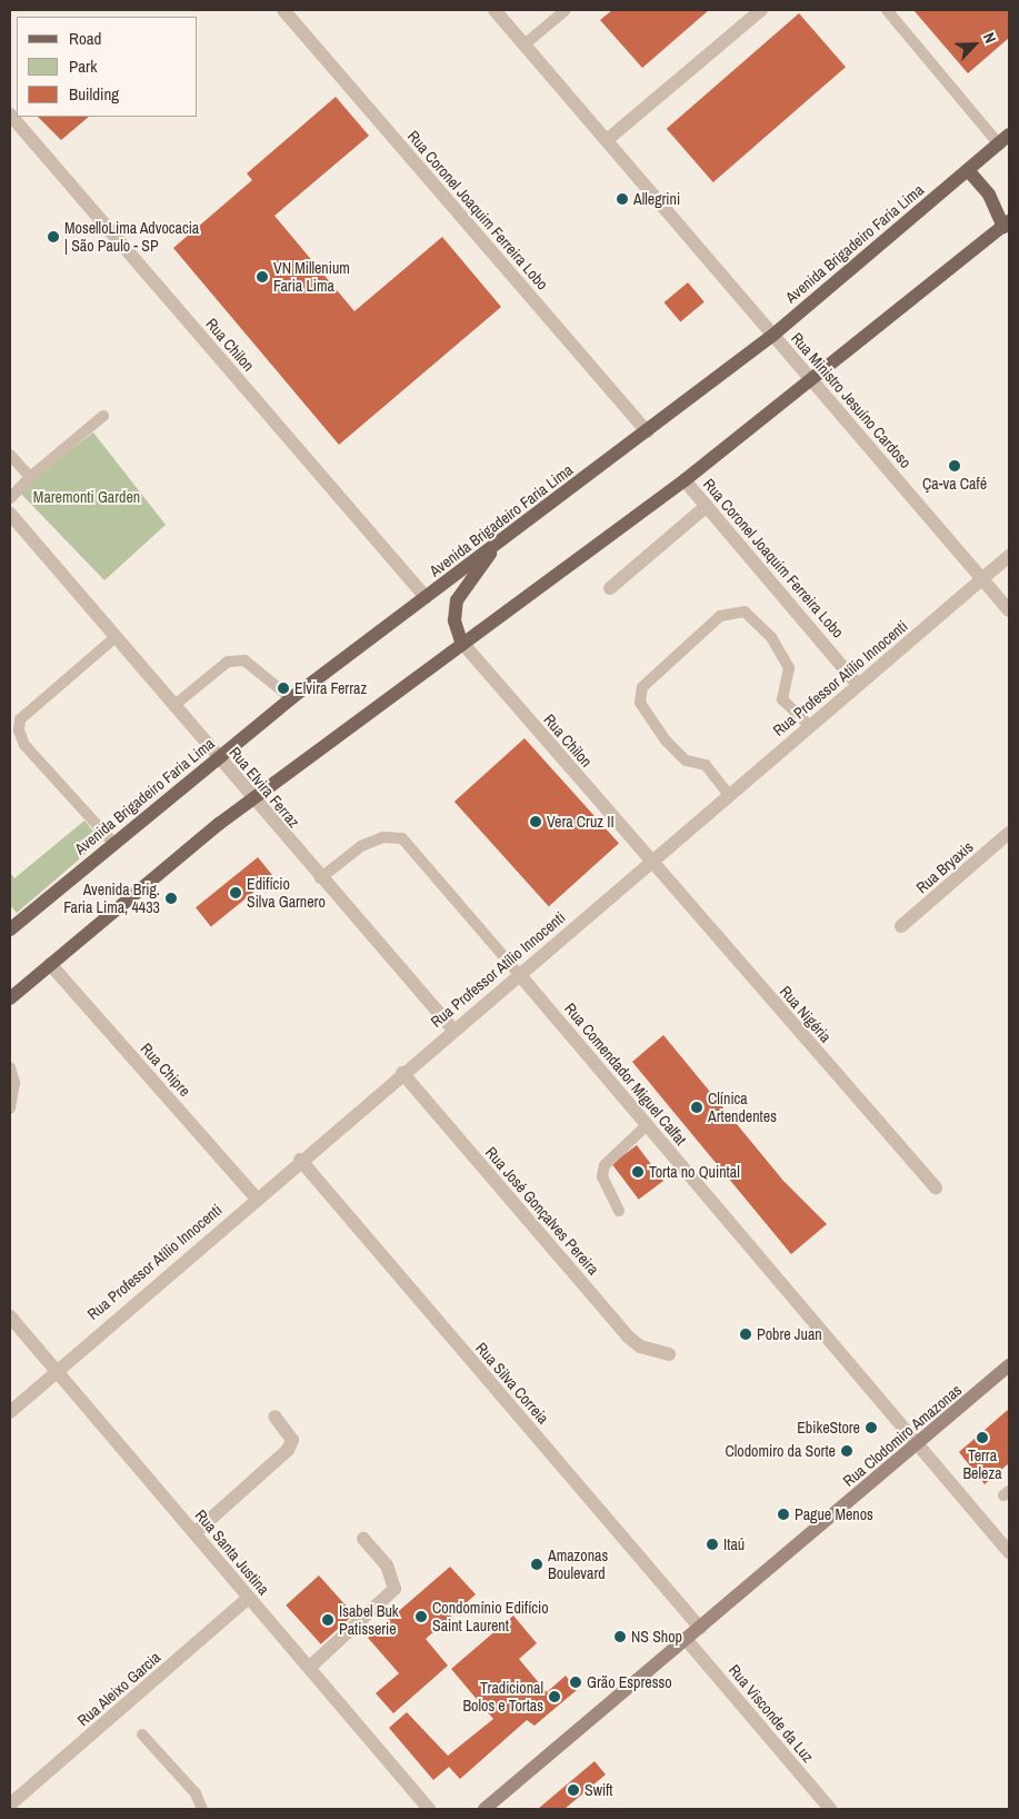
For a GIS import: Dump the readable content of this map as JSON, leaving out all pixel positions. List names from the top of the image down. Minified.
{"streets":{"main road":["Avenida Brigadeiro Faria Lima"],"street":["Rua Coronel Joaquim Ferreira Lobo","Rua Chilon","Rua Ministro Jesuíno Cardoso","Rua Professor Atílio Innocenti","Rua Elvira Ferraz","Rua Bryaxis","Rua Nigéria","Rua Chipre","Rua Comendador Miguel Calfat","Rua José Gonçalves Pereira","Rua Silva Correia","Rua Clodomiro Amazonas","Rua Santa Justina","Rua Aleixo Garcia","Rua Visconde da Luz"]},"crossings":[["Rua Coronel Joaquim Ferreira Lobo","Avenida Brigadeiro Faria Lima"],["Rua Coronel Joaquim Ferreira Lobo","Rua Professor Atílio Innocenti"],["Avenida Brigadeiro Faria Lima","Rua Chilon"],["Avenida Brigadeiro Faria Lima","Rua Ministro Jesuíno Cardoso"],["Avenida Brigadeiro Faria Lima","Rua Elvira Ferraz"],["Rua Chilon","Rua Professor Atílio Innocenti"],["Rua Chilon","Rua Nigéria"],["Rua Ministro Jesuíno Cardoso","Rua Professor Atílio Innocenti"],["Rua Professor Atílio Innocenti","Rua Elvira Ferraz"],["Rua Professor Atílio Innocenti","Rua Nigéria"],["Rua Professor Atílio Innocenti","Rua Chipre"],["Rua Professor Atílio Innocenti","Rua Comendador Miguel Calfat"],["Rua Professor Atílio Innocenti","Rua José Gonçalves Pereira"],["Rua Professor Atílio Innocenti","Rua Silva Correia"],["Rua Professor Atílio Innocenti","Rua Santa Justina"],["Rua Comendador Miguel Calfat","Rua Clodomiro Amazonas"],["Rua Silva Correia","Rua Clodomiro Amazonas"],["Rua Clodomiro Amazonas","Rua Visconde da Luz"],["Rua Santa Justina","Rua Aleixo Garcia"]],"parks":["Maremonti Garden"],"places":["Allegrini","MoselloLima Advocacia | São Paulo - SP","VN Millenium Faria Lima","Ça-va Café","Elvira Ferraz","Vera Cruz II","Edifício Silva Garnero","Avenida Brig. Faria Lima, 4433","Clínica Artendentes","Torta no Quintal","Pobre Juan","EbikeStore","Terra Beleza","Clodomiro da Sorte","Pague Menos","Itaú","Amazonas Boulevard","Condomínio Edifício Saint Laurent","Isabel Buk Patisserie","NS Shop","Grão Espresso","Tradicional Bolos e Tortas","Swift"],"legend":["Road","Park","Building"],"north":"top right"}
